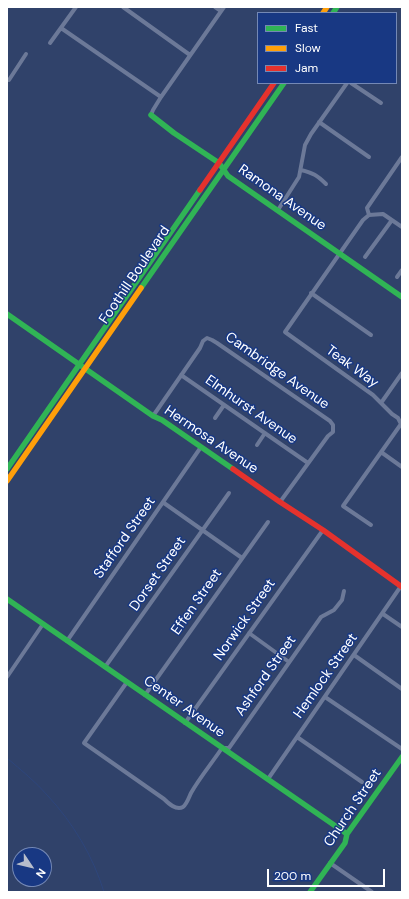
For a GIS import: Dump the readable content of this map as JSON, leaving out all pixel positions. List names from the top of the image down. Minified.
{"streets":{"street":["Ramona Avenue","Foothill Boulevard","Teak Way","Cambridge Avenue","Elmhurst Avenue","Hermosa Avenue","Stafford Street","Dorset Street","Effen Street","Norwick Street","Ashford Street","Hemlock Street","Center Avenue","Church Street"]},"crossings":[["Ramona Avenue","Foothill Boulevard"],["Foothill Boulevard","Hermosa Avenue"],["Cambridge Avenue","Elmhurst Avenue"],["Hermosa Avenue","Stafford Street"],["Hermosa Avenue","Norwick Street"],["Hermosa Avenue","Hemlock Street"],["Stafford Street","Center Avenue"],["Dorset Street","Center Avenue"],["Effen Street","Center Avenue"],["Norwick Street","Center Avenue"],["Ashford Street","Center Avenue"],["Hemlock Street","Center Avenue"],["Center Avenue","Church Street"]],"legend":["Fast","Slow","Jam"],"scale_bar":"200 m","north":"bottom right"}
